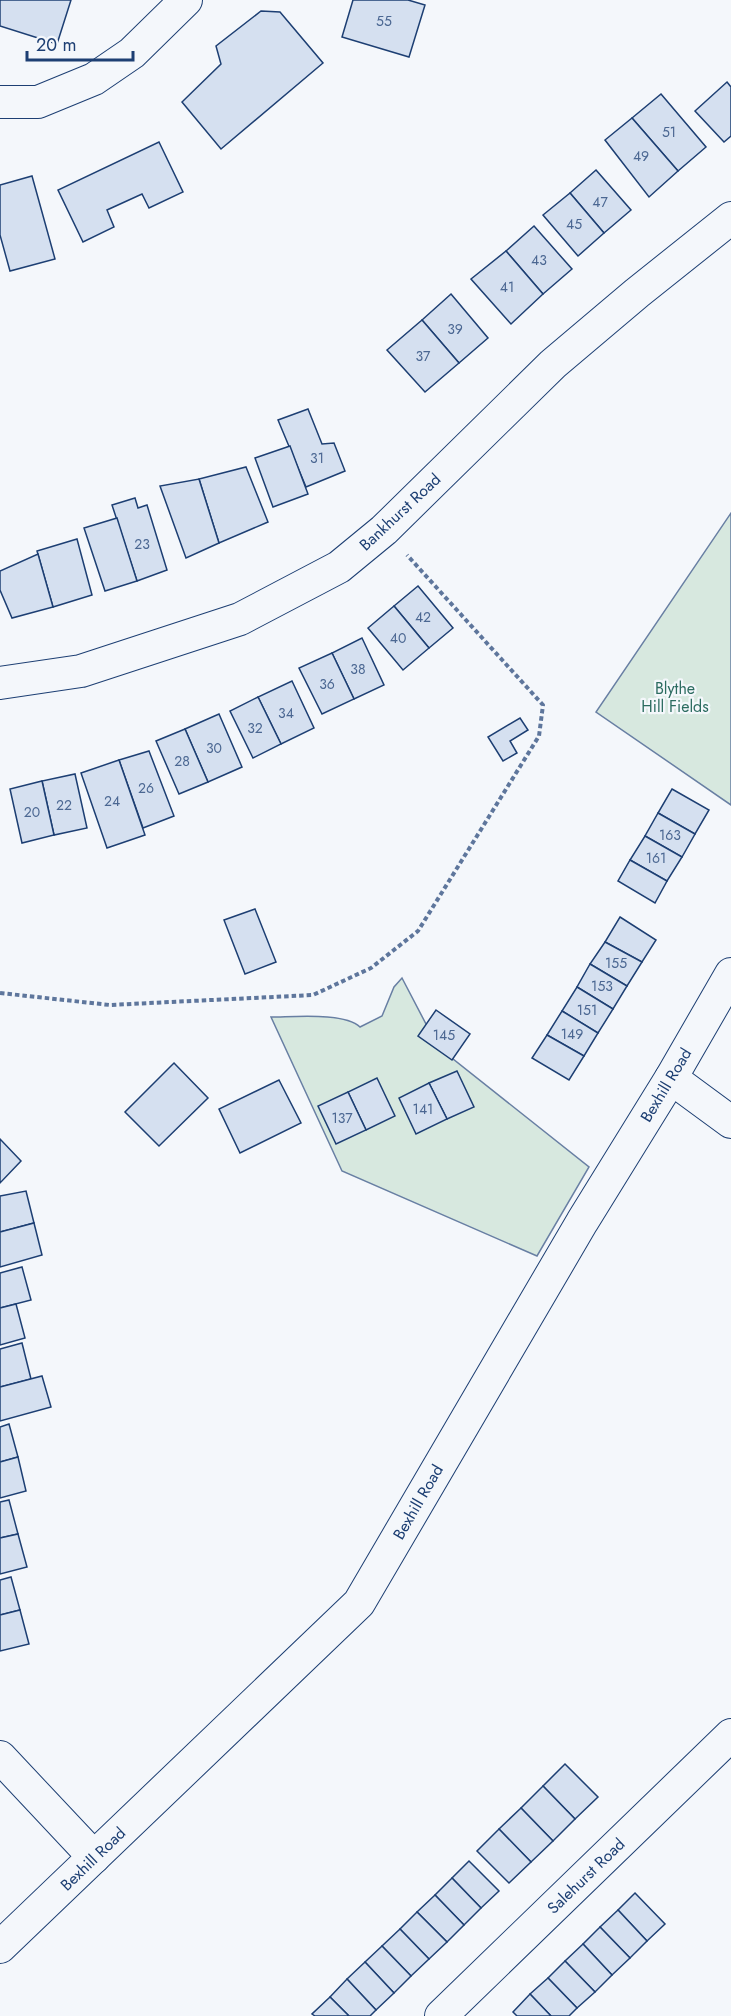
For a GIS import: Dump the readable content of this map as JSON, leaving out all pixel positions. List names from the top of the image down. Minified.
{"streets":{"street":["Bankhurst Road","Bexhill Road","Salehurst Road"]},"parks":["Blythe Hill Fields"],"house_numbers":["55","51","49","47","45","43","41","39","37","31","23","42","40","38","36","34","32","30","28","26","24","22","20","163","161","155","153","151","149","145","141","137"],"scale_bar":"20 m"}
